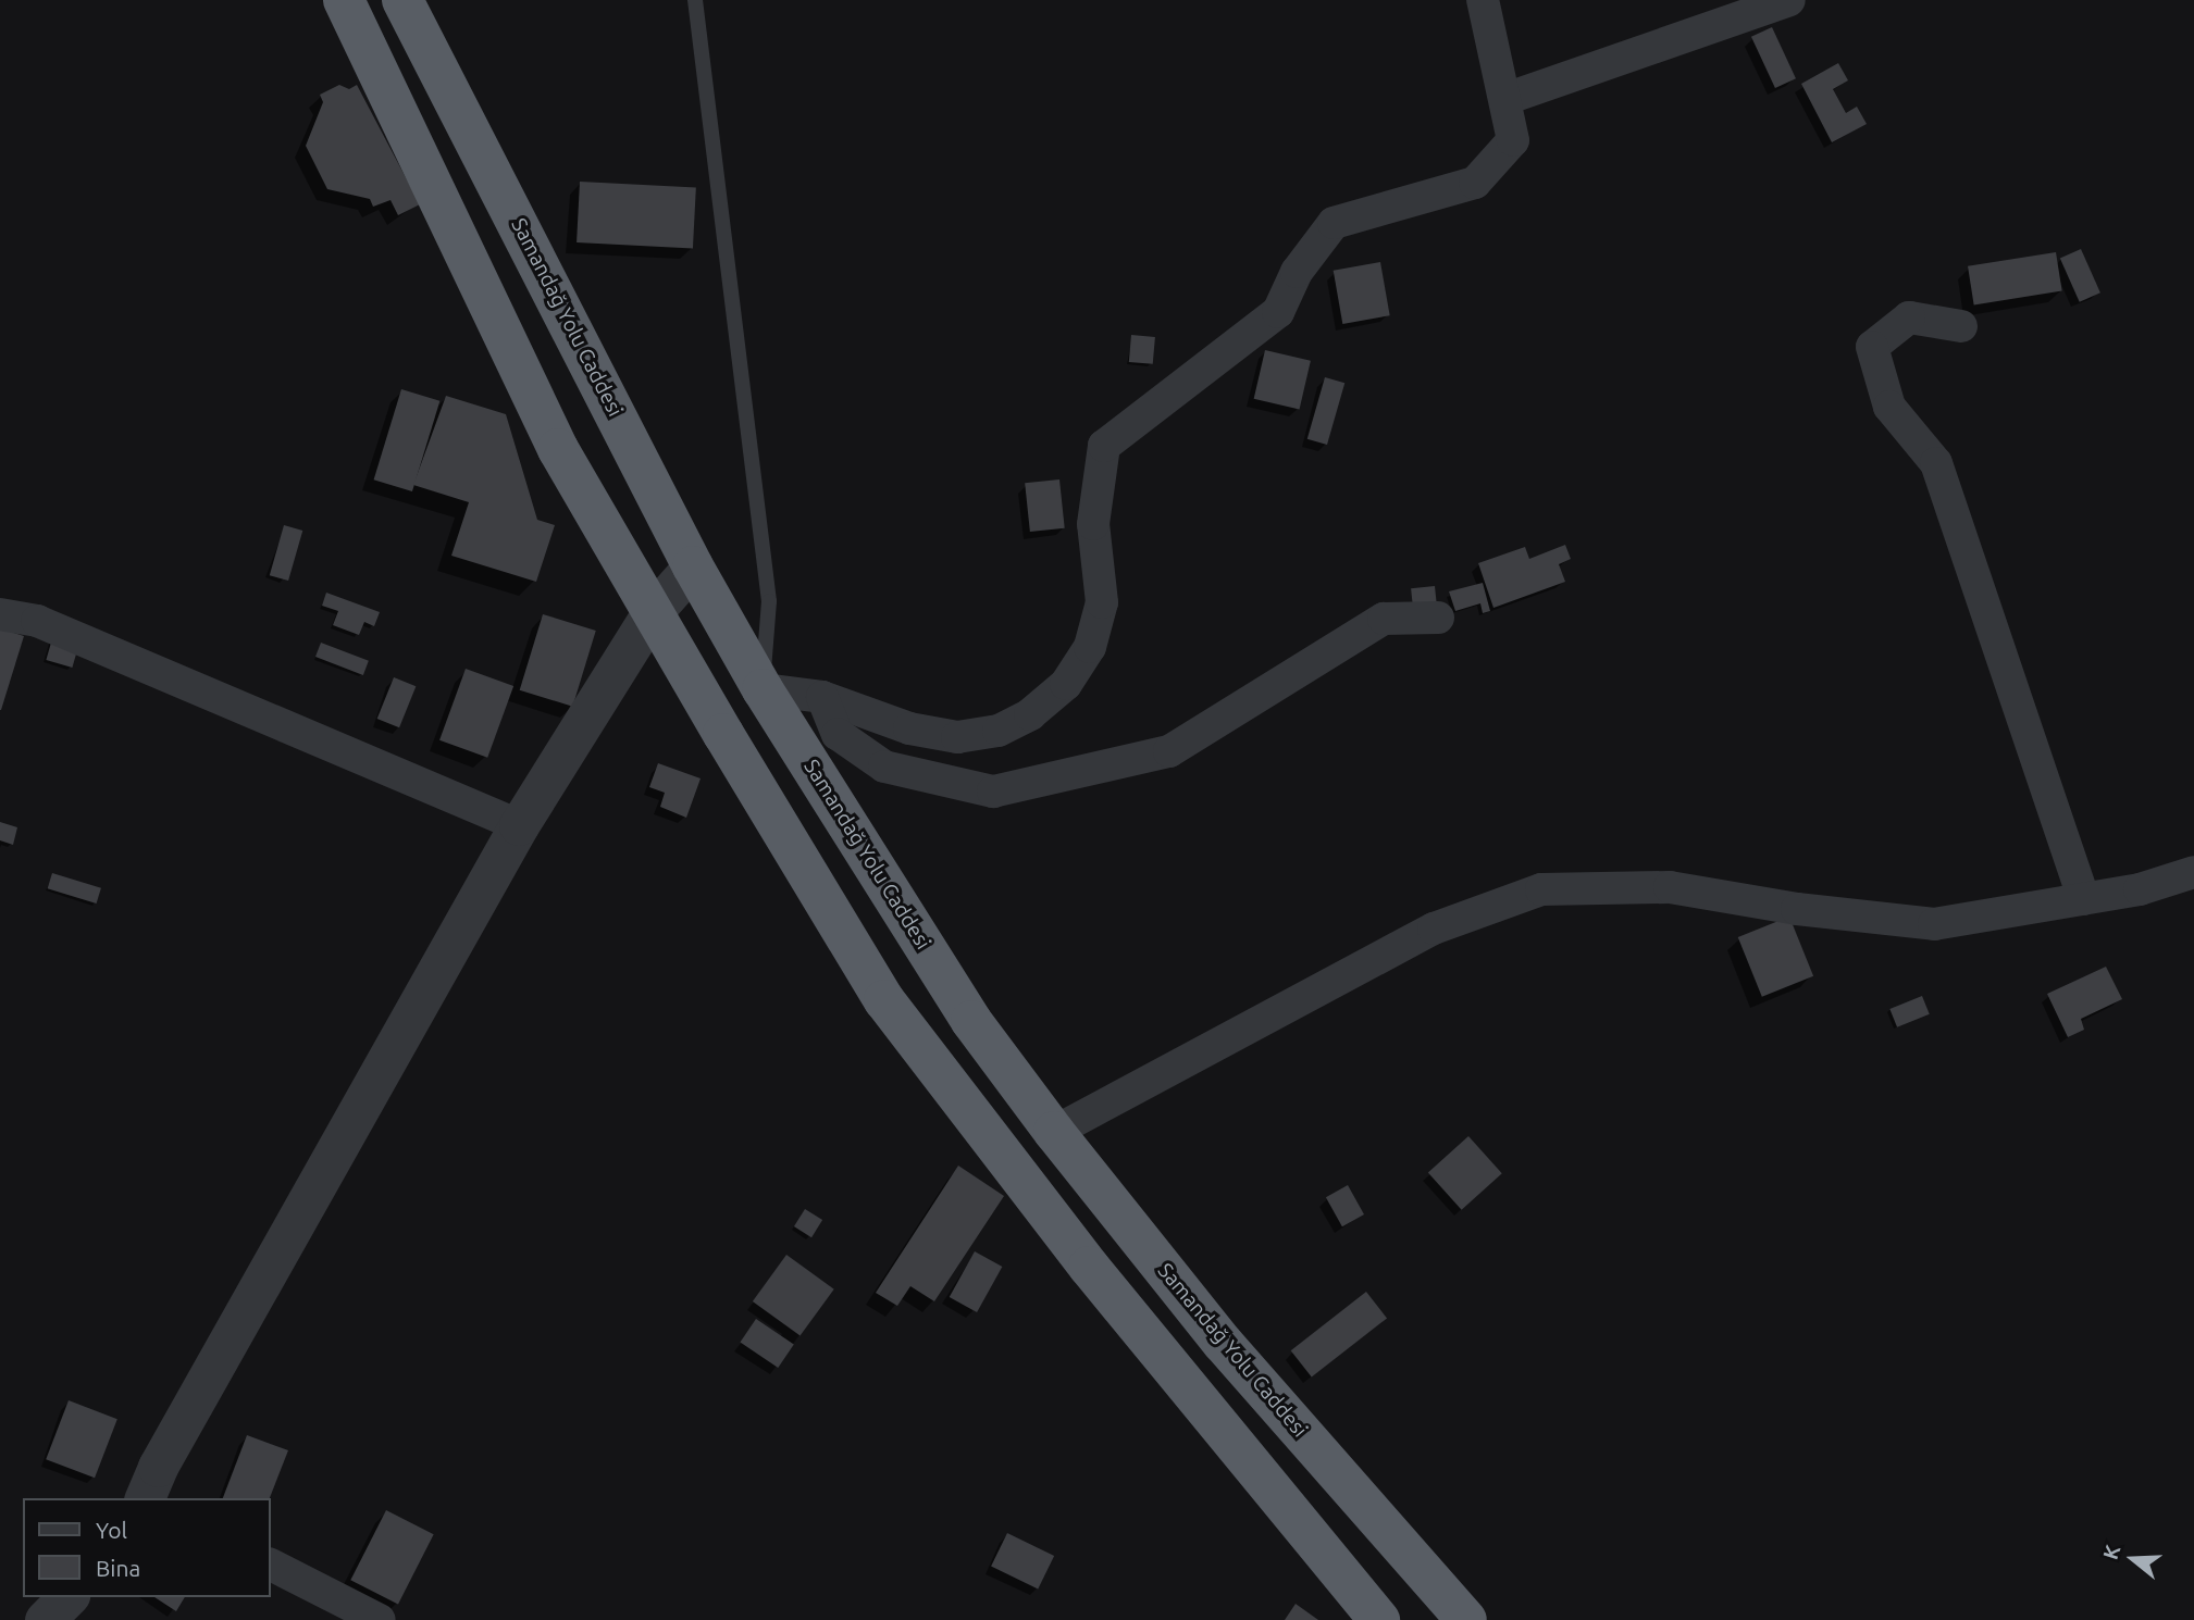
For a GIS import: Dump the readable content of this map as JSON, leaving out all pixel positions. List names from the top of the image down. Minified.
{"streets":{"highway":["Samandağ Yolu Caddesi"]},"legend":["Yol","Bina"],"north":"left"}
